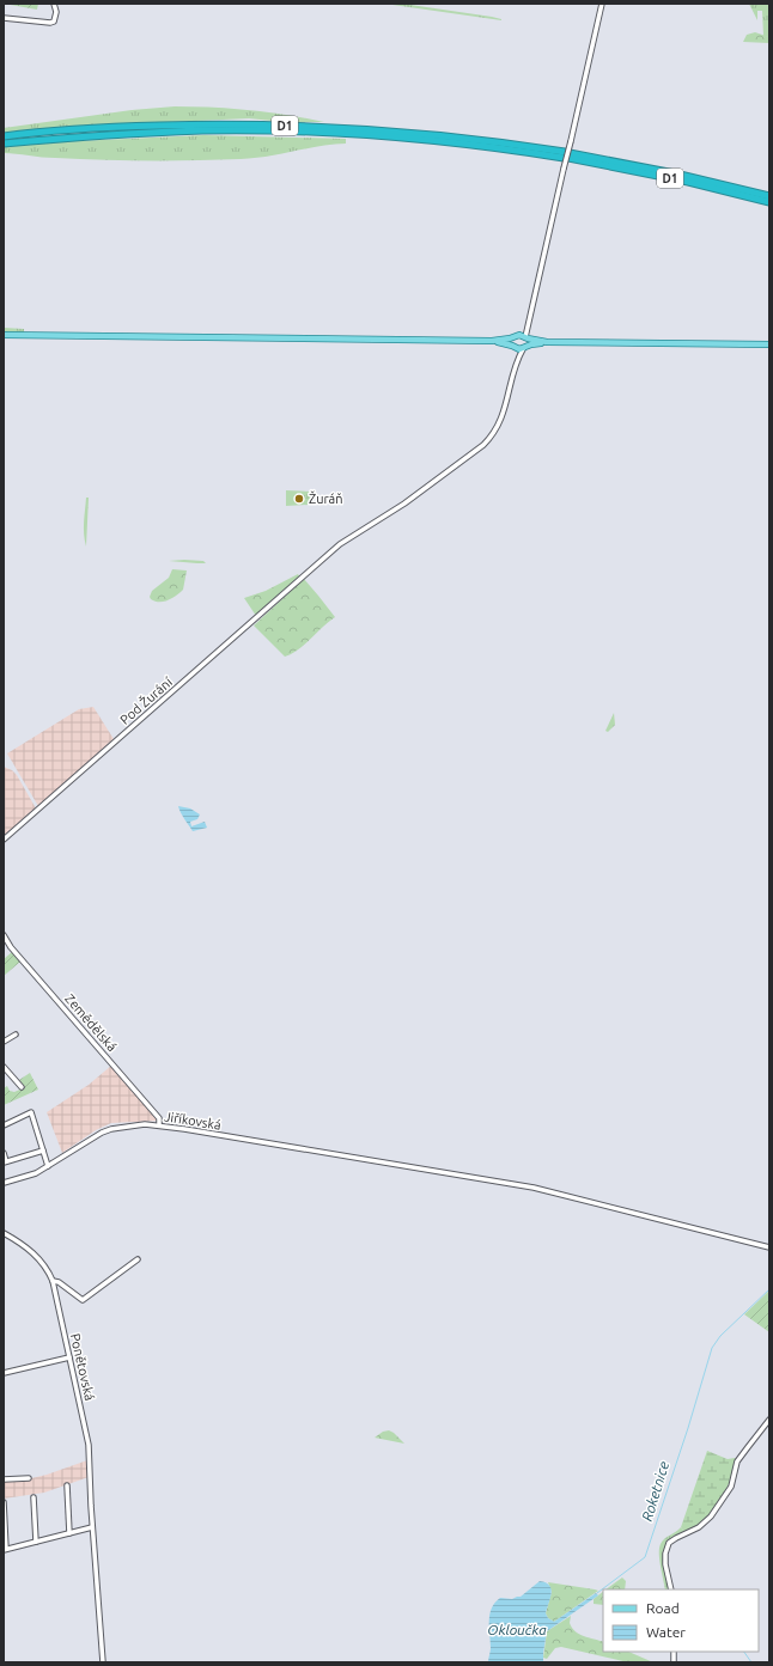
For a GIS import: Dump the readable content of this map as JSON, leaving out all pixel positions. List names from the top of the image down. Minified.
{"streets":{"highway":["D1"],"street":["Pod Žurání","Zemědělská","Jiříkovská","Ponětovská"]},"crossings":[["Zemědělská","Jiříkovská"]],"water":["Roketnice","Okloučka"],"places":["Žuráň"],"legend":["Road","Water"]}
